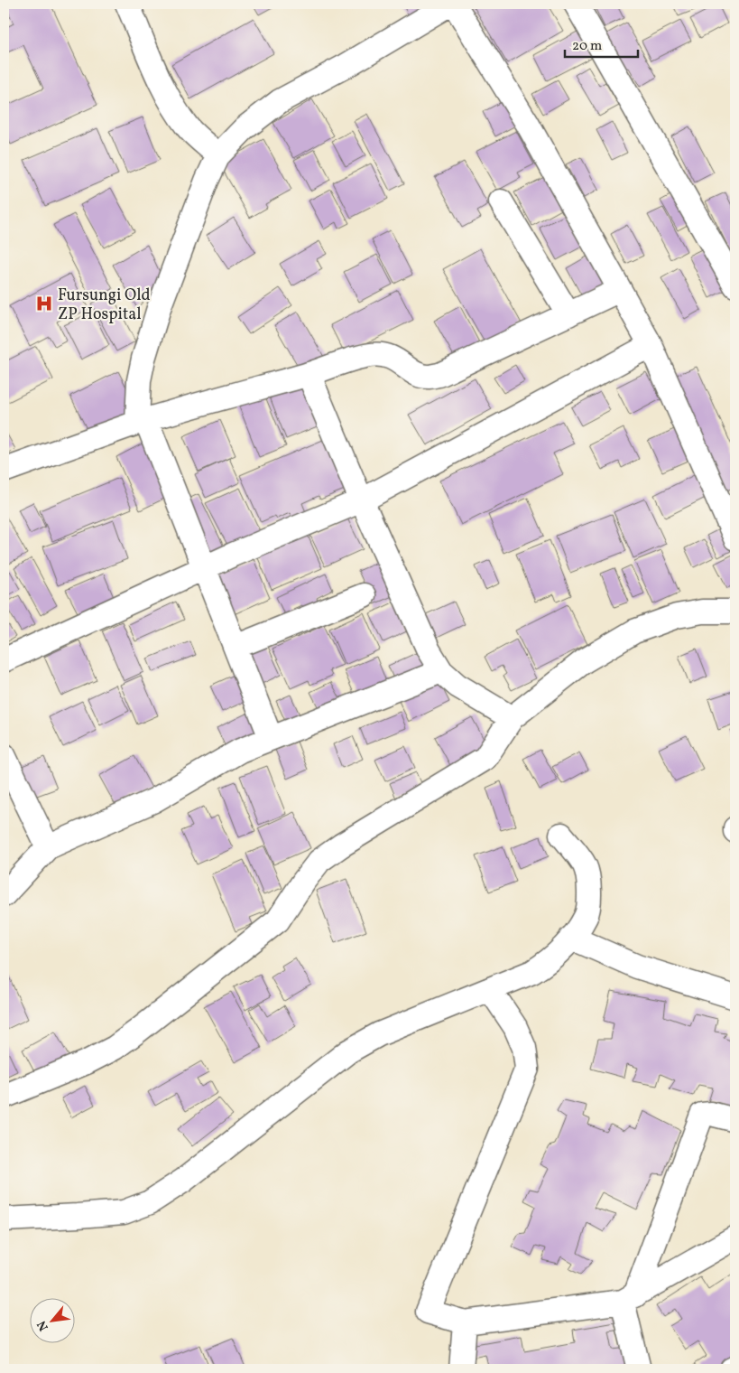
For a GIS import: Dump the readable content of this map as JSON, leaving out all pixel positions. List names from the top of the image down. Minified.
{"places":{"hospital":["Fursungi Old ZP Hospital"]},"scale_bar":"20 m","north":"bottom left"}
